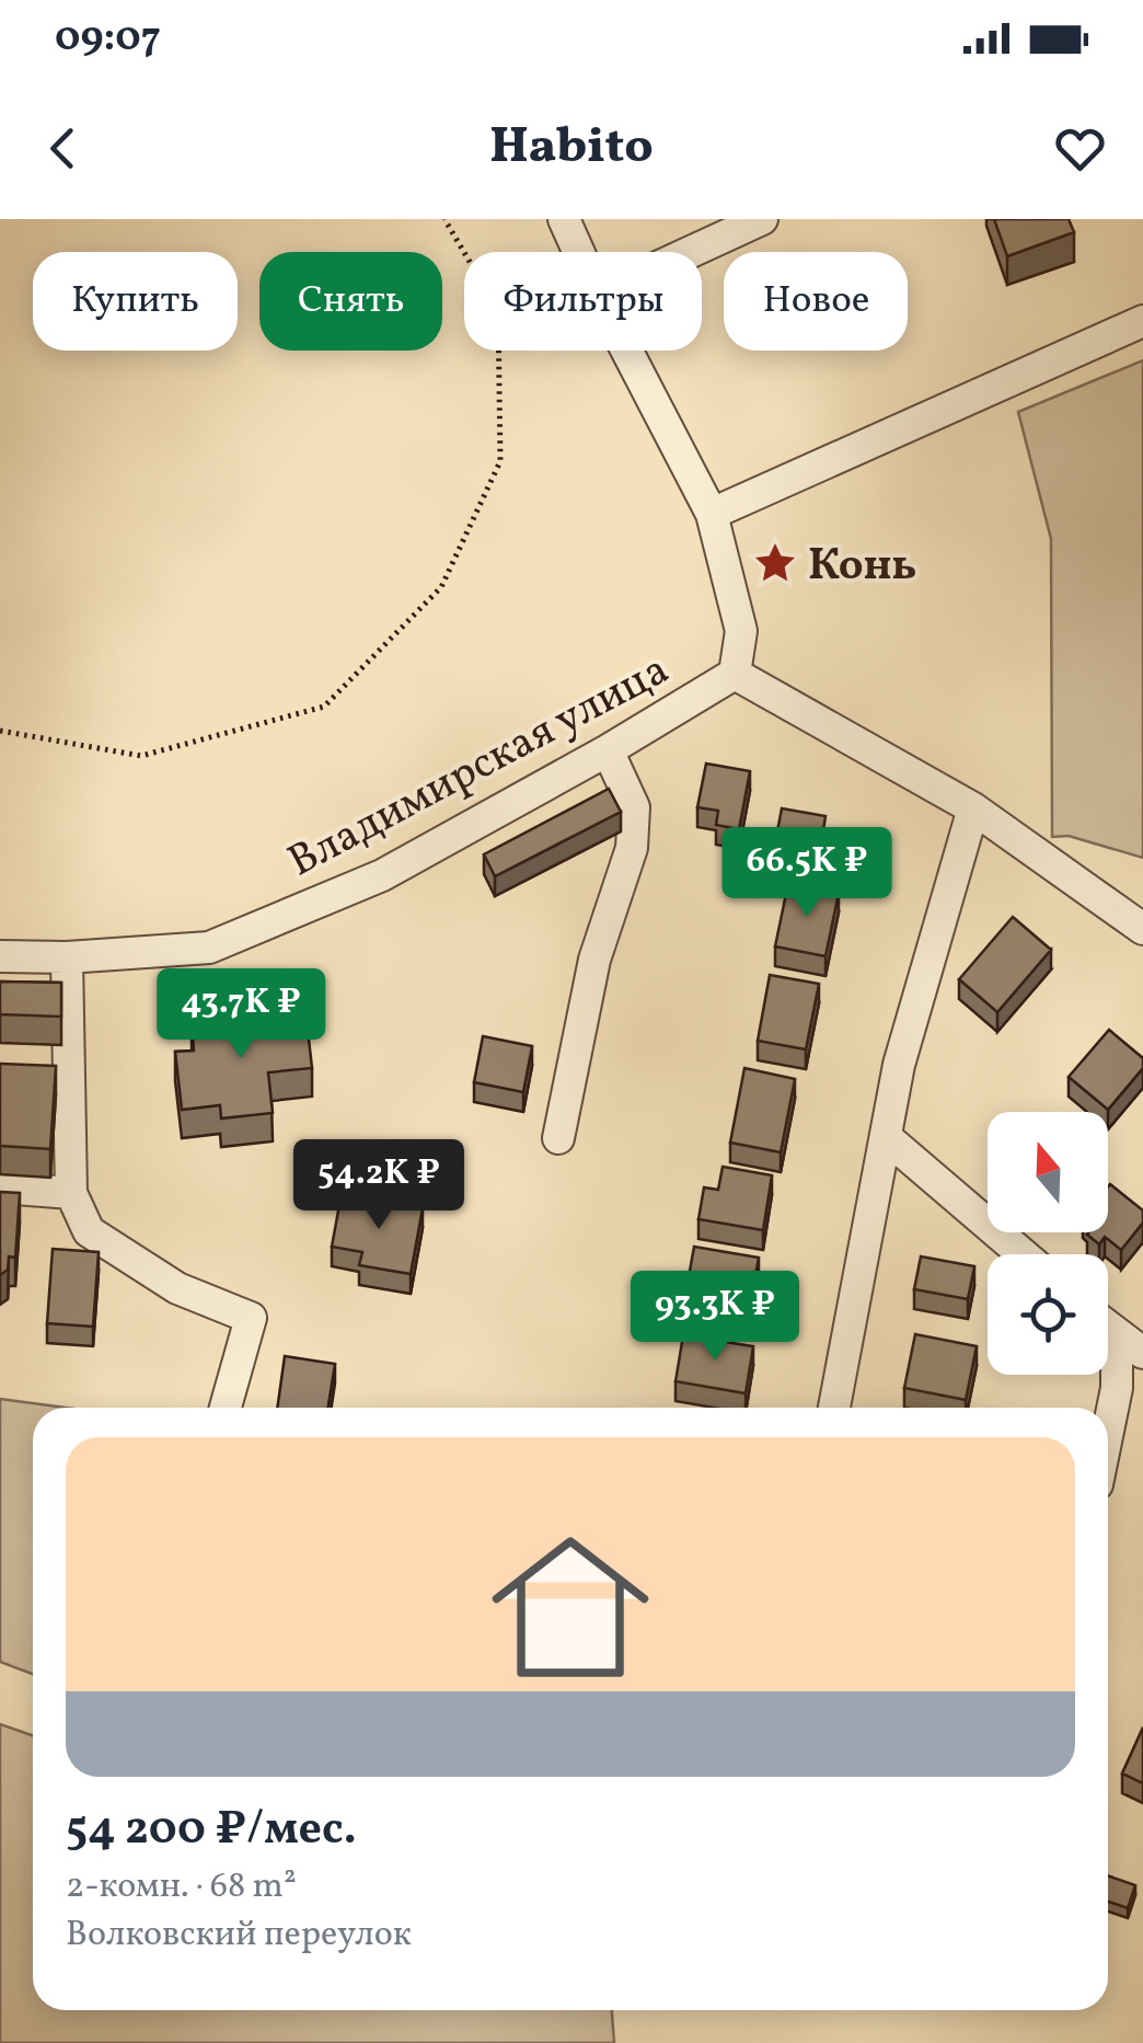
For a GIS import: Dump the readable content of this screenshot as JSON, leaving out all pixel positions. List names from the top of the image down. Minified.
{"streets":{"street":["Владимирская улица"]},"places":{"place":["Конь"]},"north":"top","page":{"status":"09:07","header":"Habito","chip":["Купить","Снять","Фильтры","Новое"],"price":["66.5K ₽","43.7K ₽","54.2K ₽","93.3K ₽"],"list":[{"name":"54 200 ₽/мес.","note":"2-комн. · 68 m² · Волковский переулок"}]}}
